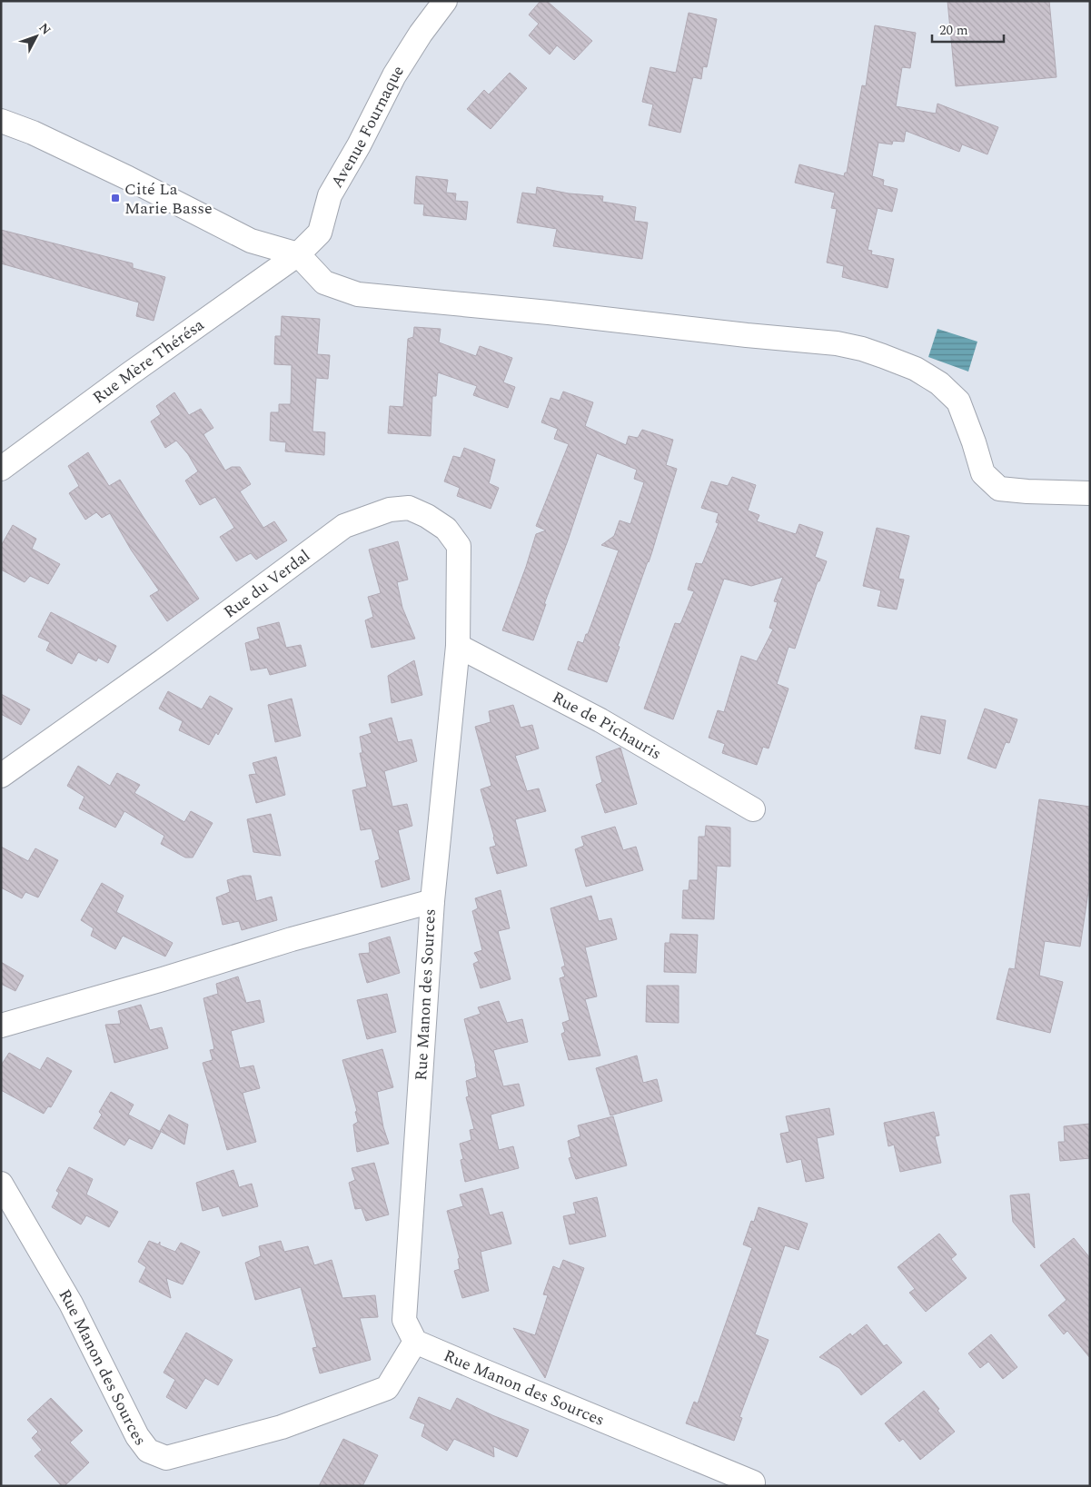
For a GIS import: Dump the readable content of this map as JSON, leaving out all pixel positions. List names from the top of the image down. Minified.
{"streets":{"street":["Avenue Fournaque","Rue Mère Thérésa","Rue du Verdal","Rue de Pichauris","Rue Manon des Sources"]},"crossings":[["Avenue Fournaque","Rue Mère Thérésa"],["Rue du Verdal","Rue de Pichauris"],["Rue du Verdal","Rue Manon des Sources"]],"places":{"transit":["Cité La Marie Basse"]},"scale_bar":"20 m","north":"top right"}
